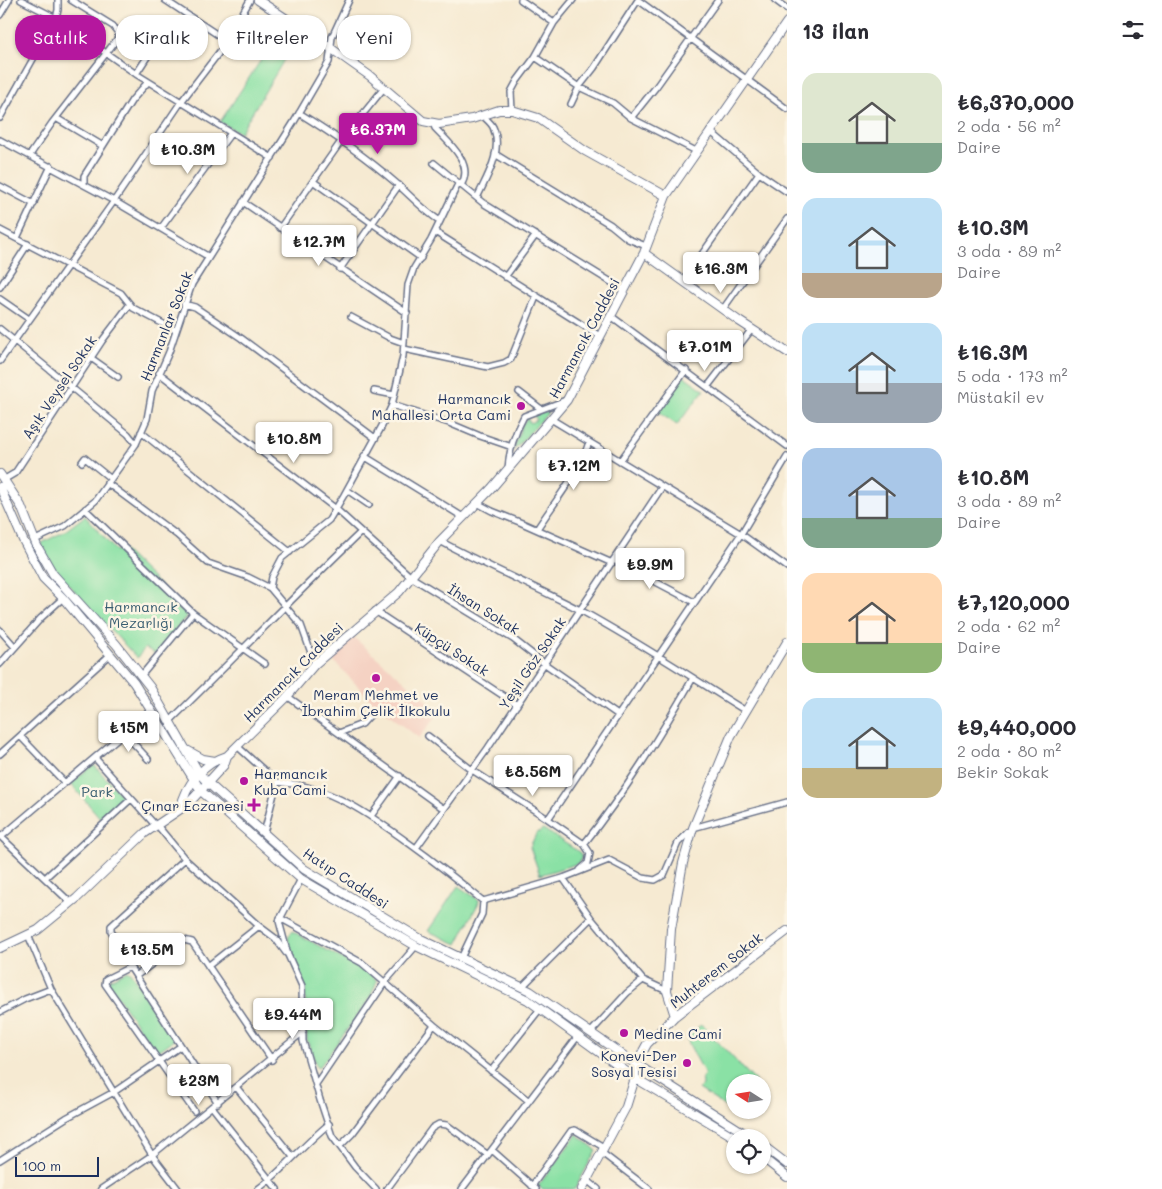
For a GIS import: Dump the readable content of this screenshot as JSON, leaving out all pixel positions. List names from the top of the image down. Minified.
{"streets":{"street":["Harmanlar Sokak","Harmancık Caddesi","Aşık Veysel Sokak","İhsan Sokak","Küpçü Sokak","Yeşil Göz Sokak","Hatıp Caddesi","Muhterem Sokak"]},"crossings":[["Harmanlar Sokak","İhsan Sokak"],["Harmanlar Sokak","Hatıp Caddesi"],["Harmancık Caddesi","İhsan Sokak"],["Harmancık Caddesi","Küpçü Sokak"],["Aşık Veysel Sokak","Hatıp Caddesi"],["İhsan Sokak","Yeşil Göz Sokak"],["Küpçü Sokak","Yeşil Göz Sokak"],["Hatıp Caddesi","Muhterem Sokak"]],"parks":["Harmancık Mezarlığı","Park"],"places":{"other":["Harmancık Mahallesi Orta Cami","Meram Mehmet ve İbrahim Çelik İlkokulu","Harmancık Kuba Cami","Medine Cami","Konevi-Der Sosyal Tesisi"],"health":["Çınar Eczanesi"]},"scale_bar":"100 m","north":"left","page":{"heading":"13 ilan","chip":["Satılık","Kiralık","Filtreler","Yeni"],"list":[{"name":"₺6,370,000","note":"2 oda · 56 m² · Daire"},{"name":"₺10.3M","note":"3 oda · 89 m² · Daire"},{"name":"₺16.3M","note":"5 oda · 173 m² · Müstakil ev"},{"name":"₺10.8M","note":"3 oda · 89 m² · Daire"},{"name":"₺7,120,000","note":"2 oda · 62 m² · Daire"},{"name":"₺9,440,000","note":"2 oda · 80 m² · Bekir Sokak"}],"price":["₺6.37M","₺10.3M","₺12.7M","₺16.3M","₺7.01M","₺10.8M","₺7.12M","₺9.9M","₺15M","₺8.56M","₺13.5M","₺9.44M","₺23M"],"scale":"100 m"}}
